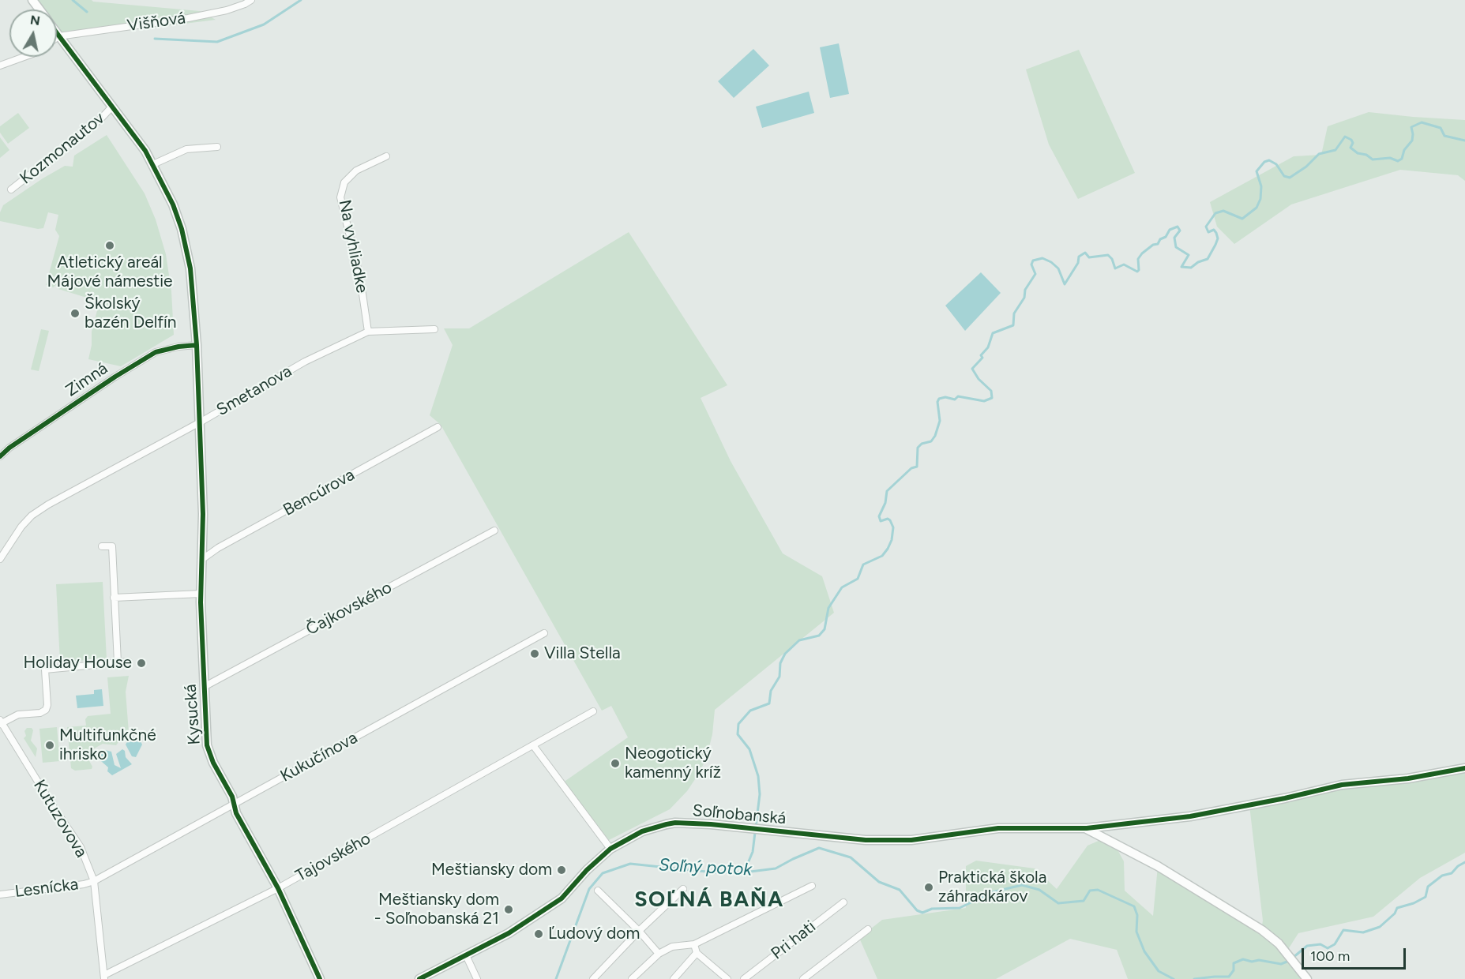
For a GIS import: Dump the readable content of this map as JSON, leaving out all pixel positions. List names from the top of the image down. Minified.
{"streets":{"street":["Višňová","Kozmonautov","Na vyhliadke","Zimná","Smetanova","Bencúrova","Čajkovského","Kysucká","Kukučínova","Soľnobanská","Kutuzovova","Tajovského","Lesnícka","Pri hati"]},"crossings":[["Višňová","Kysucká"],["Kozmonautov","Kysucká"],["Na vyhliadke","Smetanova"],["Zimná","Kysucká"],["Smetanova","Kysucká"],["Bencúrova","Kysucká"],["Čajkovského","Kysucká"],["Kysucká","Kukučínova"],["Kysucká","Tajovského"],["Kukučínova","Kutuzovova"],["Kukučínova","Lesnícka"],["Kutuzovova","Tajovského"],["Kutuzovova","Lesnícka"]],"districts":["SOĽNÁ BAŇA"],"water":["Soľný potok"],"places":["Atletický areál Májové námestie","Školský bazén Delfín","Villa Stella","Holiday House","Multifunkčné ihrisko","Neogotický kamenný kríž","Meštiansky dom","Praktická škola záhradkárov","Meštiansky dom - Soľnobanská 21","Ľudový dom"],"scale_bar":"100 m","north":"top"}
